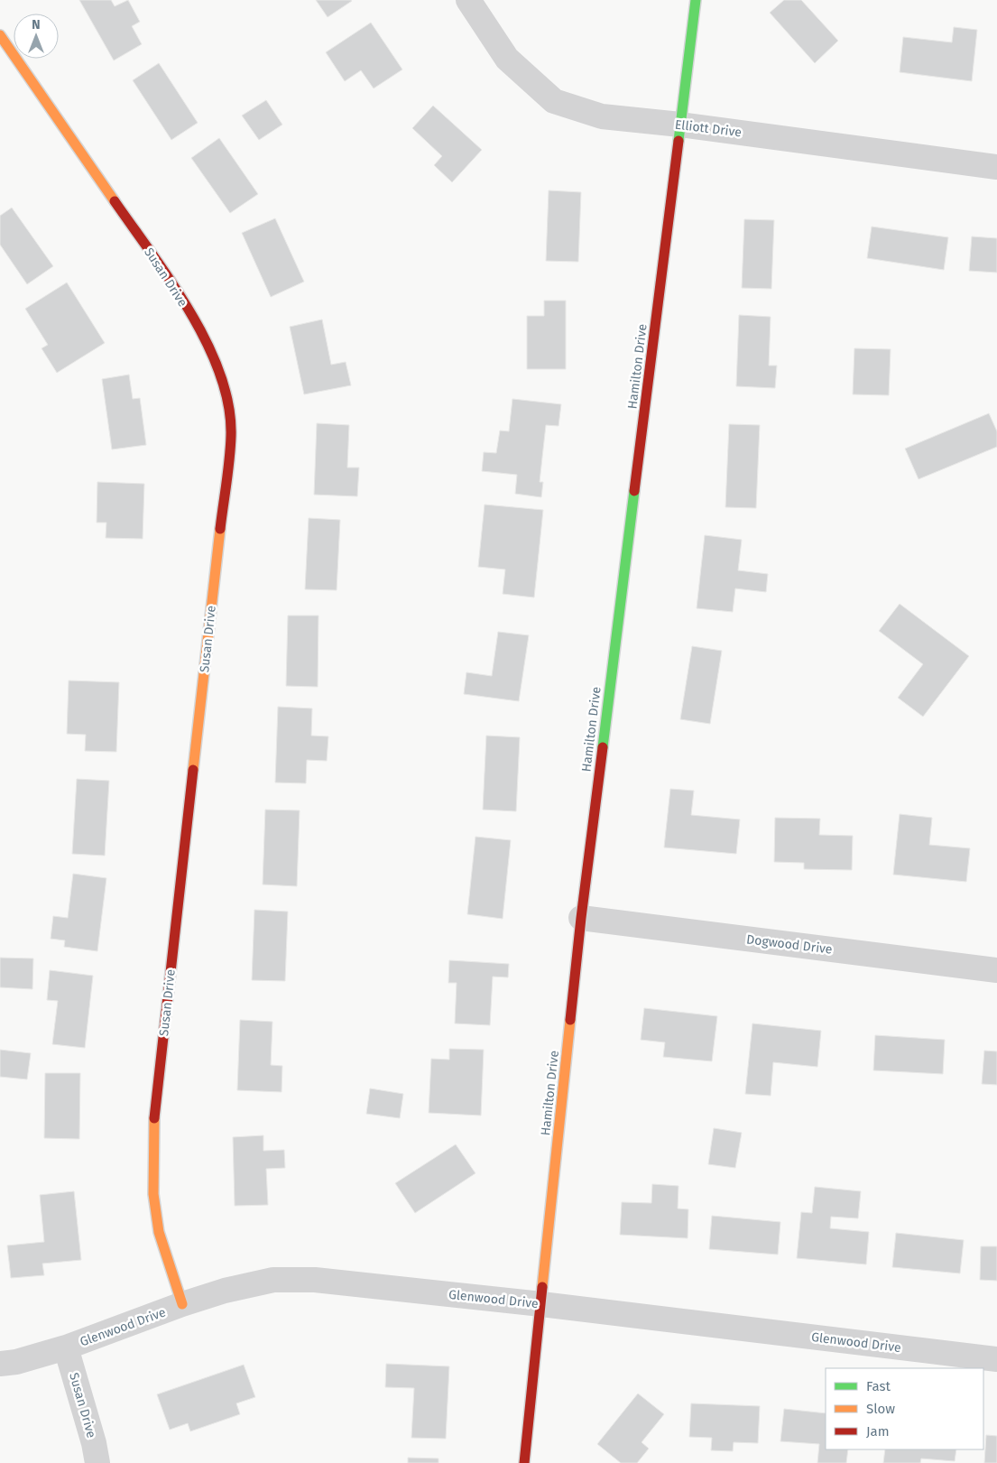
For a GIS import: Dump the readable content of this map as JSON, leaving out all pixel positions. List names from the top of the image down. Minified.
{"streets":{"street":["Elliott Drive","Susan Drive","Hamilton Drive","Dogwood Drive","Glenwood Drive"]},"crossings":[["Elliott Drive","Hamilton Drive"],["Susan Drive","Glenwood Drive"],["Hamilton Drive","Dogwood Drive"],["Hamilton Drive","Glenwood Drive"]],"legend":["Fast","Slow","Jam"],"north":"top"}
